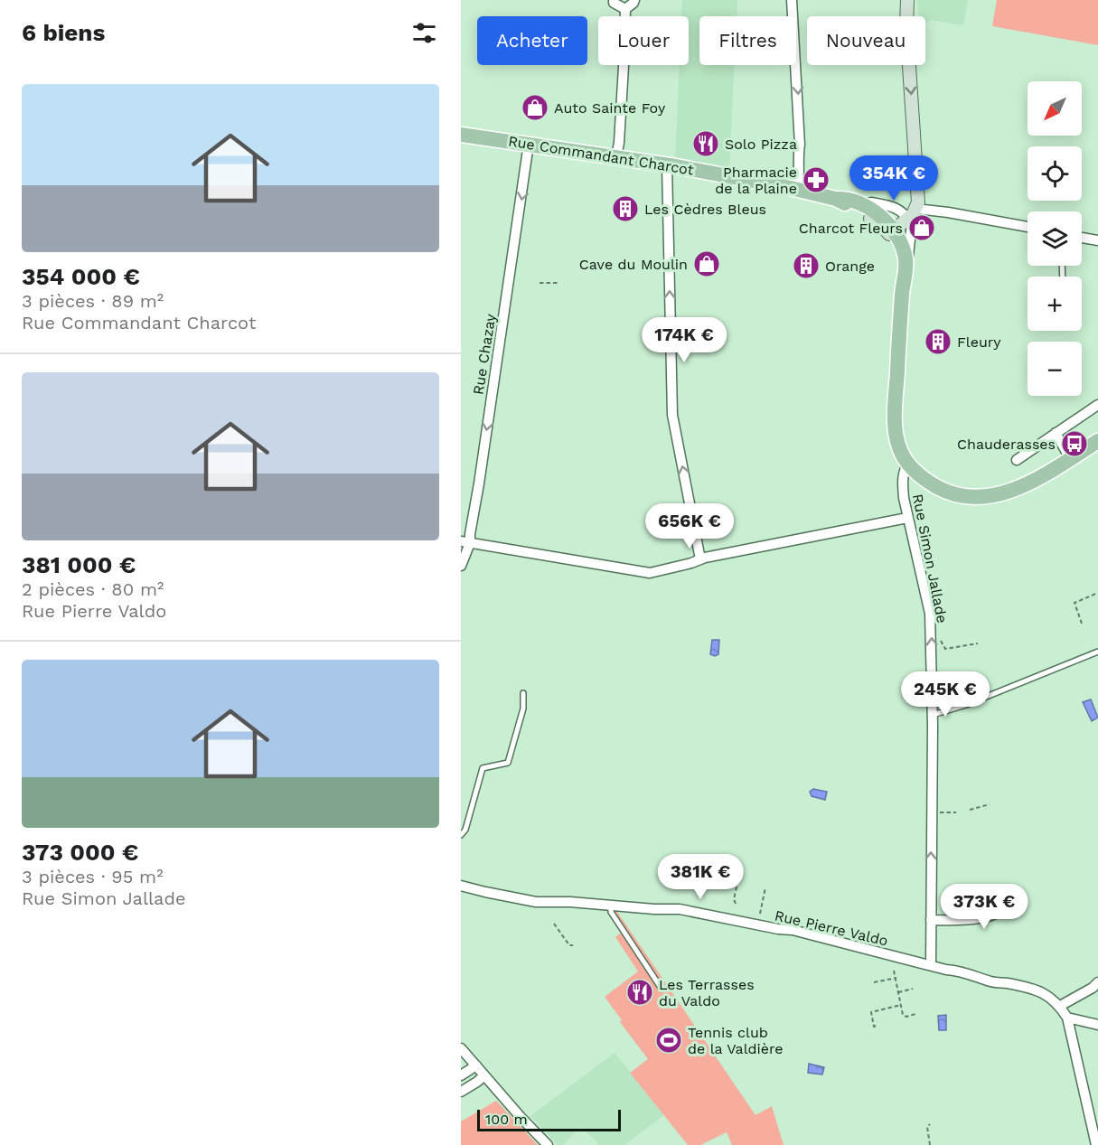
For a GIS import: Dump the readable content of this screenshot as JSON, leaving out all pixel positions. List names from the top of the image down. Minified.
{"streets":{"main road":["Rue Commandant Charcot"],"street":["Rue Chazay","Rue Simon Jallade","Rue Pierre Valdo"]},"crossings":[["Rue Commandant Charcot","Rue Chazay"],["Rue Commandant Charcot","Rue Simon Jallade"],["Rue Simon Jallade","Rue Pierre Valdo"]],"one_way":["Rue Chazay","Rue Simon Jallade"],"places":{"shop":["Auto Sainte Foy","Charcot Fleurs","Cave du Moulin"],"restaurant":["Solo Pizza","Les Terrasses du Valdo"],"pharmacy":["Pharmacie de la Plaine"],"building":["Les Cèdres Bleus","Orange","Fleury"],"bus stop":["Chauderasses"],"sports":["Tennis club de la Valdière"]},"scale_bar":"100 m","north":"bottom left","page":{"heading":"6 biens","chip":["Acheter","Louer","Filtres","Nouveau"],"list":[{"name":"354 000 €","note":"3 pièces · 89 m² · Rue Commandant Charcot"},{"name":"381 000 €","note":"2 pièces · 80 m² · Rue Pierre Valdo"},{"name":"373 000 €","note":"3 pièces · 95 m² · Rue Simon Jallade"}],"map_buttons":["+","−"],"price":["354K €","174K €","656K €","245K €","381K €","373K €"],"scale":"100 m"}}
